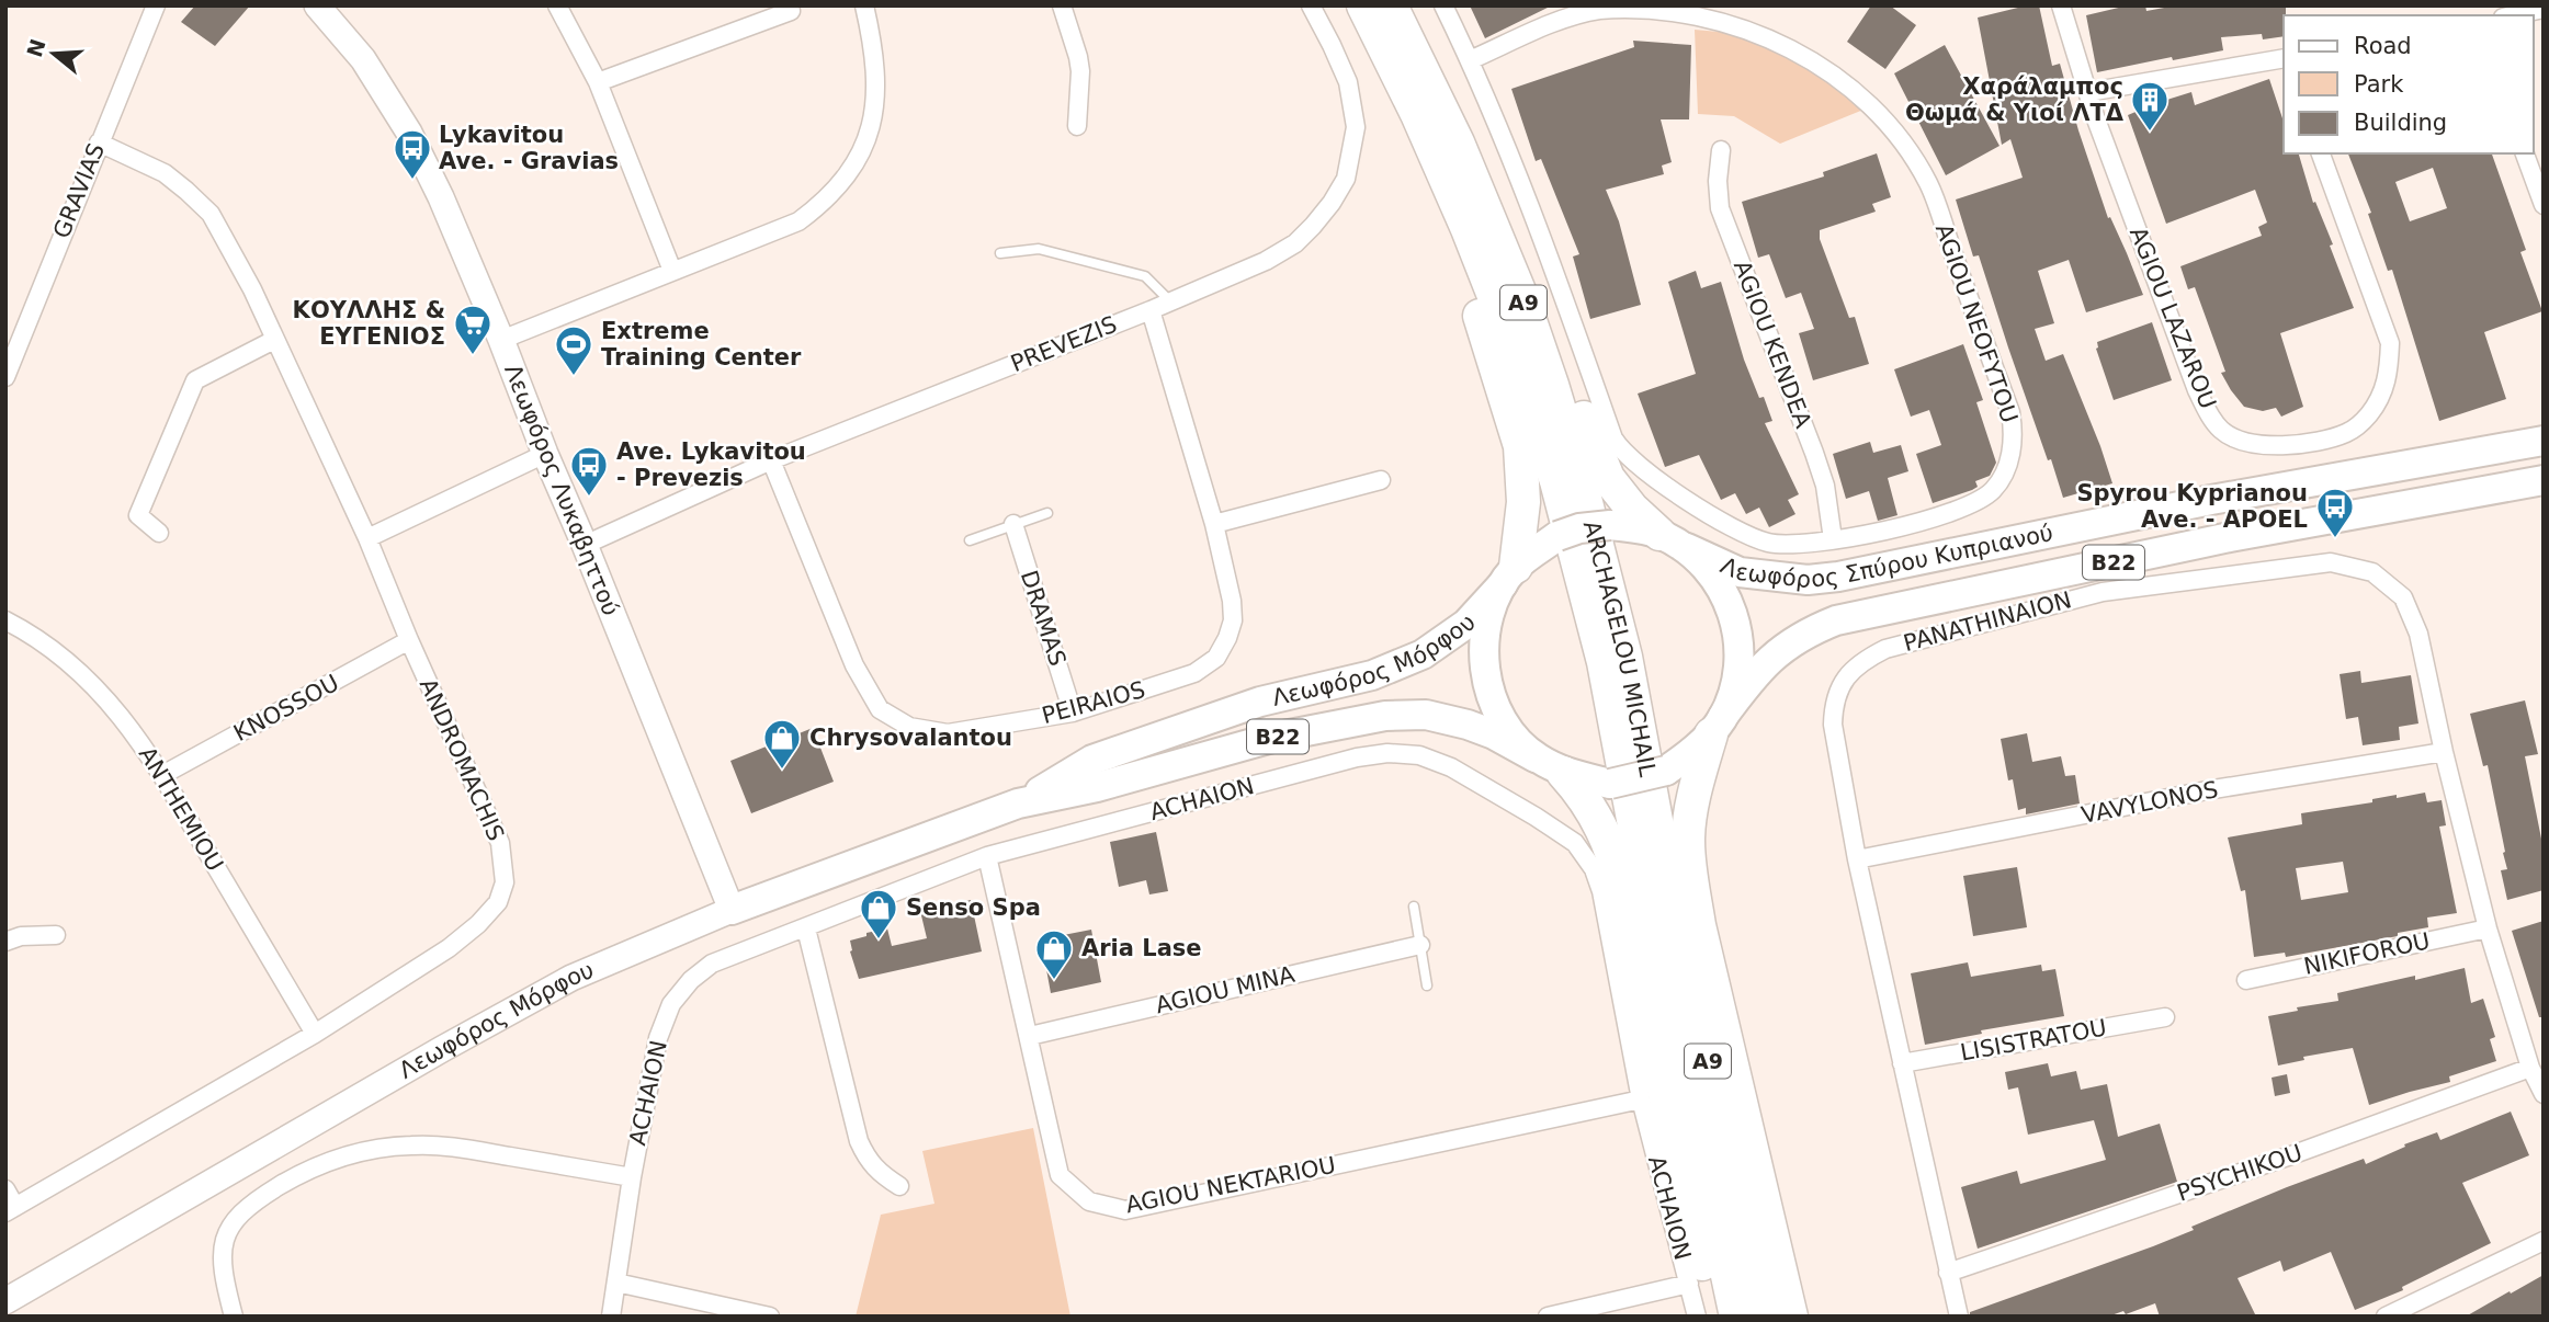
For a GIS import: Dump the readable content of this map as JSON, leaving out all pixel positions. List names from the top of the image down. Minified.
{"streets":{"highway":["A9","ARCHAGELOU MICHAIL"],"main road":["Λεωφόρος Λυκαβηττού","Λεωφόρος Σπύρου Κυπριανού","B22","Λεωφόρος Μόρφου"],"street":["GRAVIAS","AGIOU LAZAROU","AGIOU NEOFYTOU","PREVEZIS","AGIOU KENDEA","DRAMAS","PANATHINAION","PEIRAIOS","KNOSSOU","ANDROMACHIS","ACHAION","VAVYLONOS","ANTHEMIOU","NIKIFOROU","AGIOU MINA","LISISTRATOU","PSYCHIKOU","AGIOU NEKTARIOU"]},"crossings":[["GRAVIAS","ANDROMACHIS"],["AGIOU NEOFYTOU","AGIOU KENDEA"],["PREVEZIS","Λεωφόρος Λυκαβηττού"],["PREVEZIS","PEIRAIOS"],["Λεωφόρος Λυκαβηττού","Λεωφόρος Μόρφου"],["Λεωφόρος Σπύρου Κυπριανού","B22"],["Λεωφόρος Σπύρου Κυπριανού","Λεωφόρος Μόρφου"],["B22","Λεωφόρος Μόρφου"],["DRAMAS","PEIRAIOS"],["PANATHINAION","VAVYLONOS"],["PANATHINAION","NIKIFOROU"],["PANATHINAION","LISISTRATOU"],["PANATHINAION","PSYCHIKOU"],["KNOSSOU","ANDROMACHIS"],["KNOSSOU","ANTHEMIOU"],["ANDROMACHIS","ANTHEMIOU"],["ACHAION","AGIOU NEKTARIOU"],["AGIOU MINA","AGIOU NEKTARIOU"]],"places":{"building":["Χαράλαμπος Θωμά & Υιοί ΛΤΔ"],"bus stop":["Lykavitou Ave. - Gravias","Ave. Lykavitou - Prevezis","Spyrou Kyprianou Ave. - APOEL"],"supermarket":["ΚΟΥΛΛΗΣ & ΕΥΓΕΝΙΟΣ"],"sports":["Extreme Training Center"],"shop":["Chrysovalantou","Senso Spa","Aria Lase"]},"legend":["Road","Park","Building"],"north":"left"}
